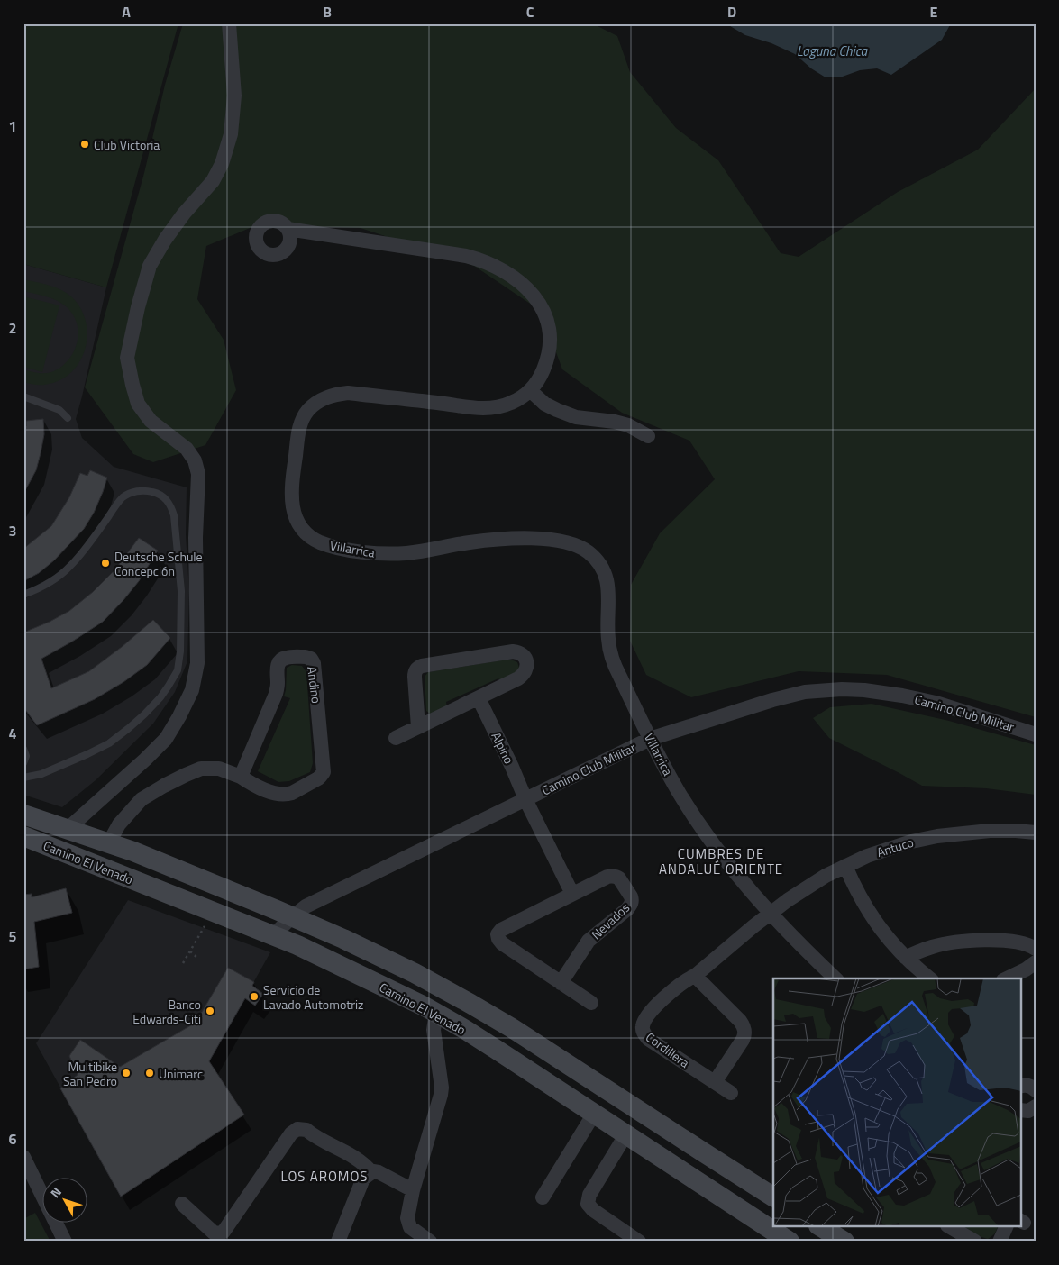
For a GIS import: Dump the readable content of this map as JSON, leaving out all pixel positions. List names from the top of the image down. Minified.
{"streets":{"street":["Villarrica","Andino","Camino Club Militar","Alpino","Antuco","Camino El Venado","Nevados","Cordillera"]},"crossings":[["Villarrica","Camino Club Militar"],["Villarrica","Antuco"],["Villarrica","Cordillera"],["Andino","Camino El Venado"],["Camino Club Militar","Alpino"],["Camino Club Militar","Camino El Venado"],["Antuco","Cordillera"]],"districts":["CUMBRES DE ANDALUÉ ORIENTE","LOS AROMOS"],"water":["Laguna Chica"],"places":["Club Victoria","Deutsche Schule Concepción","Servicio de Lavado Automotriz","Banco Edwards-Citi","Multibike San Pedro","Unimarc"],"north":"top left","grid":{"columns":["A","B","C","D","E"],"rows":["1","2","3","4","5","6"]}}
